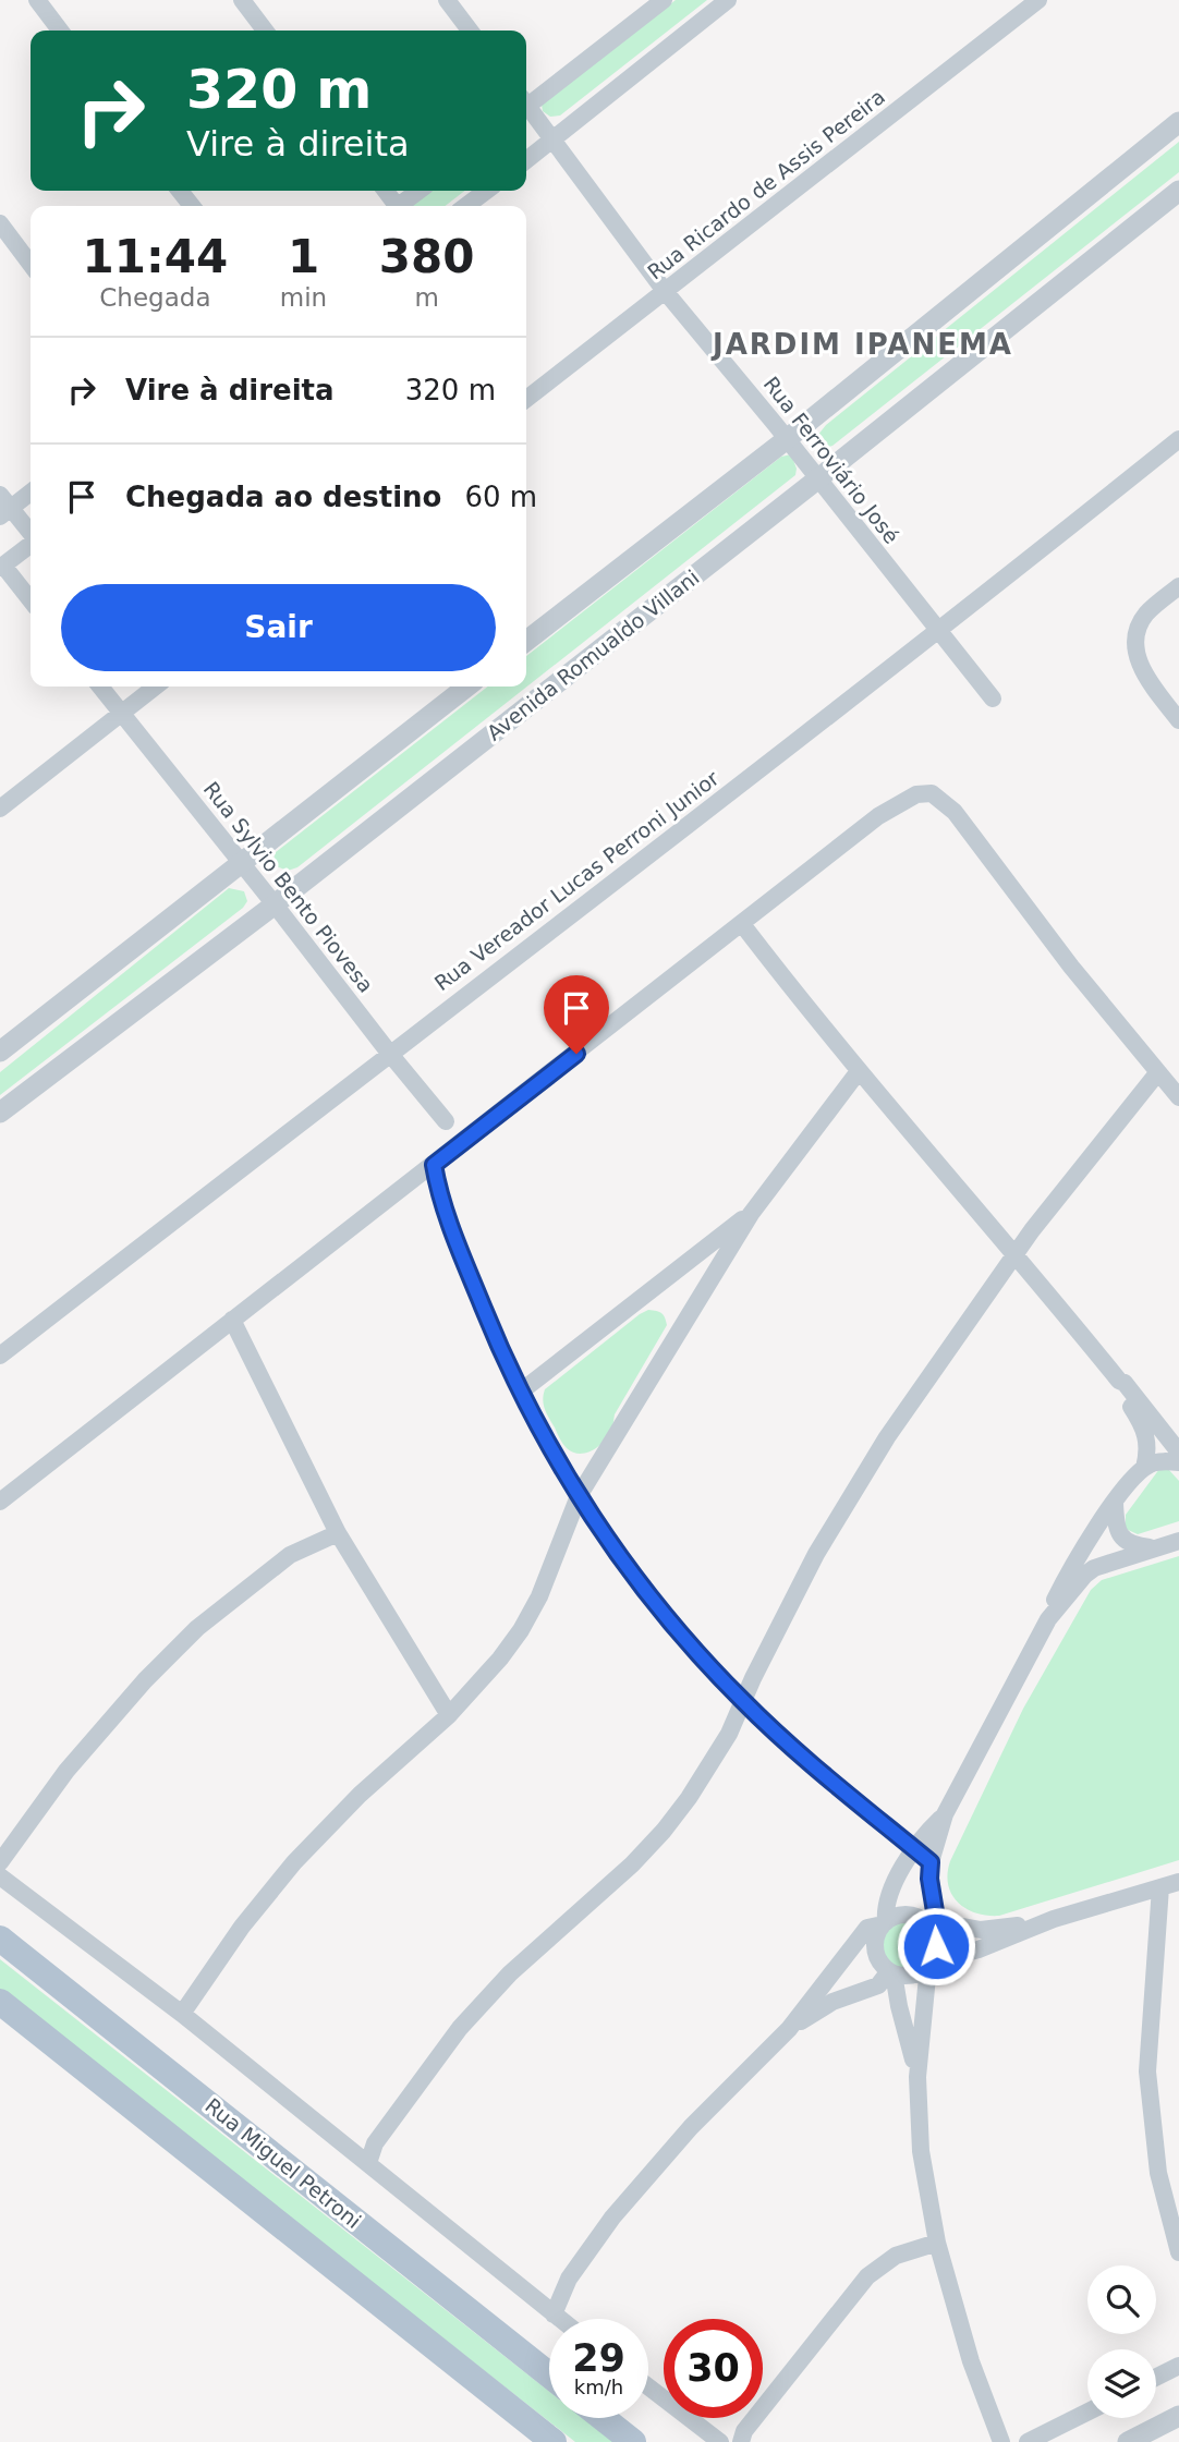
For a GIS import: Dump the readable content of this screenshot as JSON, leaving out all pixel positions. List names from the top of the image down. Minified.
{"streets":{"main road":["Rua Miguel Petroni"],"street":["Rua Ricardo de Assis Pereira","Rua Ferroviário José","Avenida Romualdo Villani","Rua Vereador Lucas Perroni Junior","Rua Sylvio Bento Piovesa"]},"crossings":[["Rua Ricardo de Assis Pereira","Rua Ferroviário José"],["Rua Ferroviário José","Avenida Romualdo Villani"],["Rua Ferroviário José","Rua Vereador Lucas Perroni Junior"],["Avenida Romualdo Villani","Rua Sylvio Bento Piovesa"],["Rua Vereador Lucas Perroni Junior","Rua Sylvio Bento Piovesa"]],"districts":["JARDIM IPANEMA"],"page":{"turn":["320 m","Vire à direita"],"eta":["11:44","Chegada","1","min","380","m"],"list":[{"name":"Vire à direita","value":"320 m"},{"name":"Chegada ao destino","value":"60 m"}],"buttons":"Sair","speed":"29 km/h","limit":"30"}}
